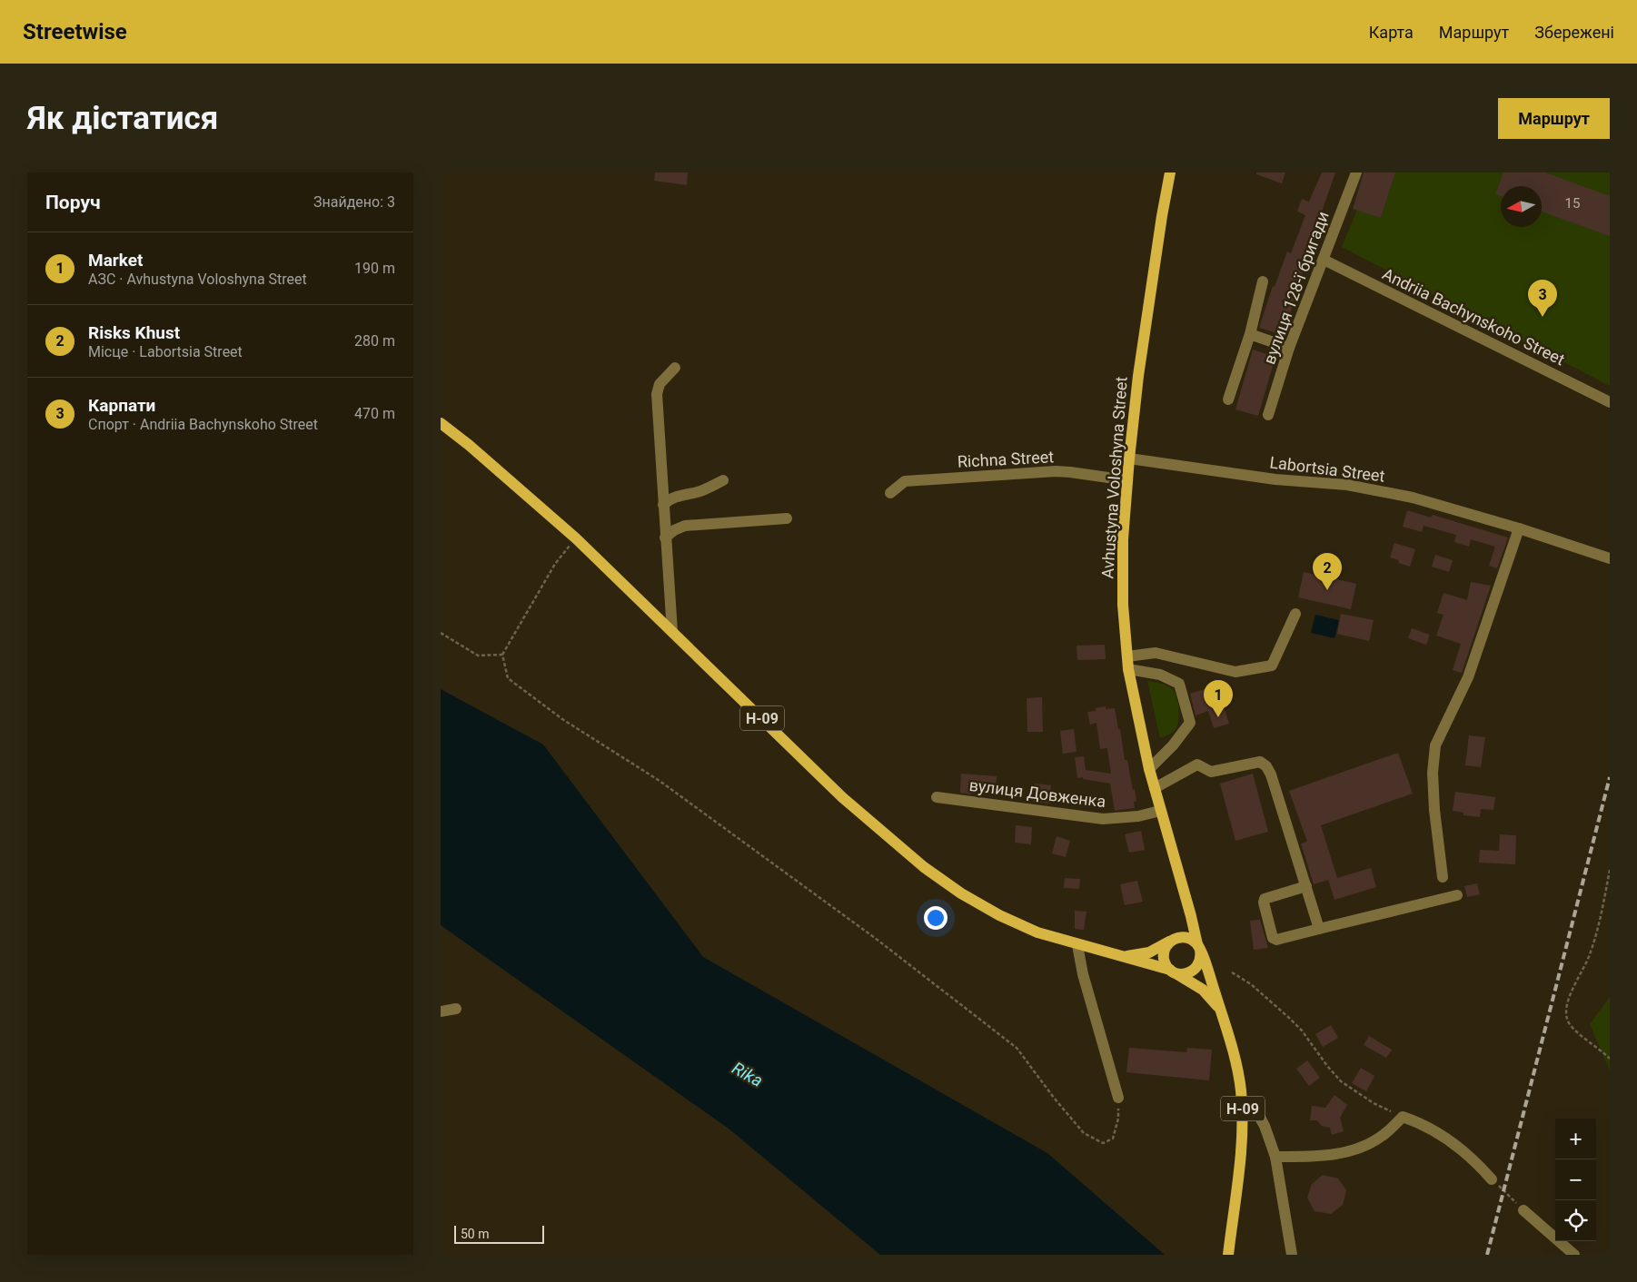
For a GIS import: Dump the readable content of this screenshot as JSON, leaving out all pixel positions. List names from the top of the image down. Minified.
{"streets":{"main road":["Avhustyna Voloshyna Street","Н-09"],"street":["вулиця 128-ї бригади","Andriia Bachynskoho Street","Richna Street","Labortsia Street","вулиця Довженка"]},"crossings":[["вулиця 128-ї бригади","Andriia Bachynskoho Street"],["Richna Street","Avhustyna Voloshyna Street"],["Labortsia Street","Avhustyna Voloshyna Street"],["Avhustyna Voloshyna Street","Н-09"],["Avhustyna Voloshyna Street","вулиця Довженка"]],"water":["Rika"],"house_numbers":["15"],"scale_bar":"50 m","north":"left","page":{"header":"Streetwise","nav":["Карта","Маршрут","Збережені"],"buttons":"Маршрут","title":"Як дістатися","heading":["Поруч","Знайдено: 3"],"list":[{"mark":"1","name":"Market","note":"АЗС · Avhustyna Voloshyna Street","value":"190 m"},{"mark":"2","name":"Risks Khust","note":"Місце · Labortsia Street","value":"280 m"},{"mark":"3","name":"Карпати","note":"Спорт · Andriia Bachynskoho Street","value":"470 m"}],"pins":["3","2","1"],"map_buttons":["+","−"],"scale":"50 m"}}
